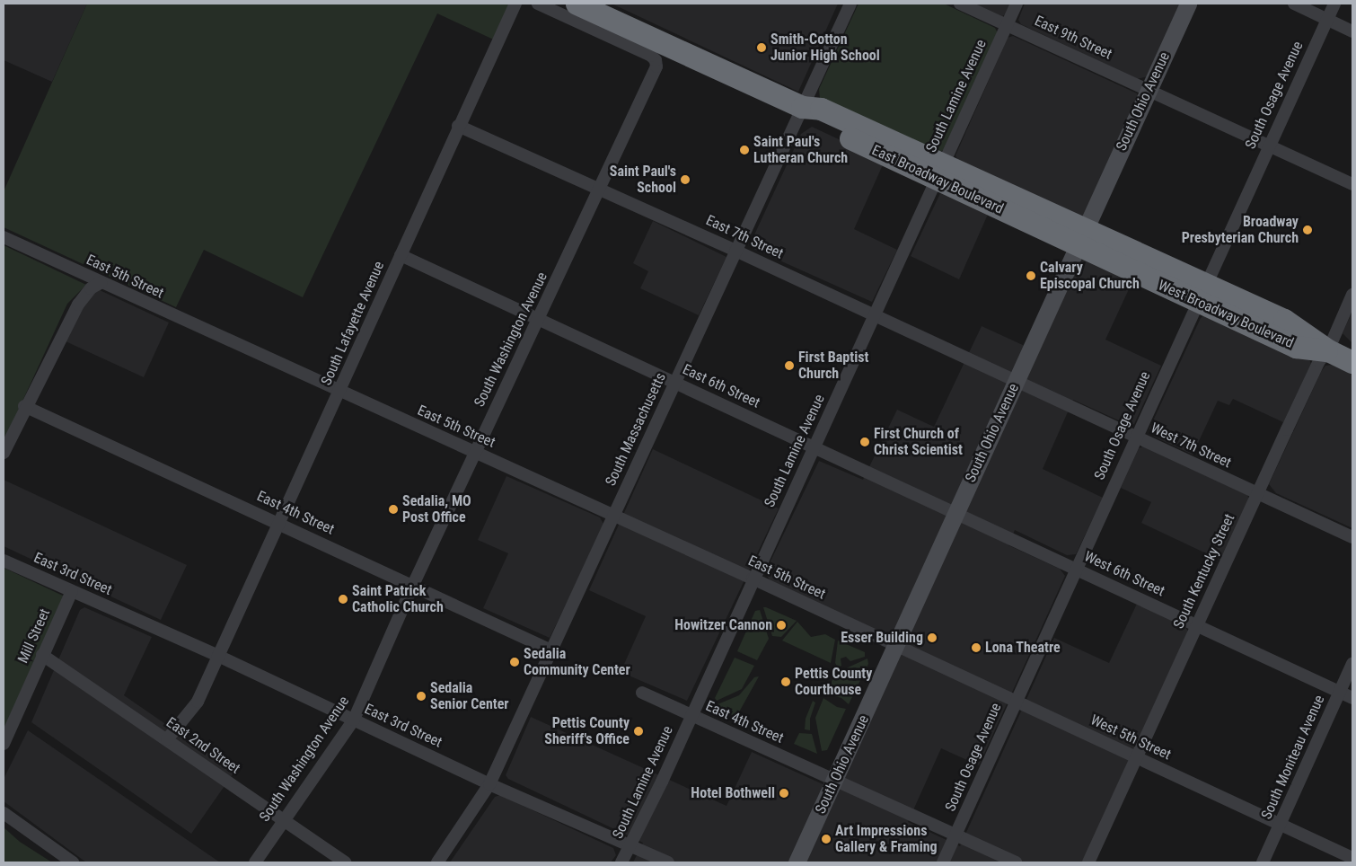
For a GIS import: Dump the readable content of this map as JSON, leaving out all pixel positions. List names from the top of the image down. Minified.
{"streets":{"highway":["East Broadway Boulevard","West Broadway Boulevard"],"main road":["South Ohio Avenue"],"street":["East 9th Street","South Osage Avenue","South Lamine Avenue","East 7th Street","East 5th Street","South Lafayette Avenue","South Washington Avenue","East 6th Street","South Massachusetts","West 7th Street","East 4th Street","South Kentucky Street","East 3rd Street","West 6th Street","Mill Street","West 5th Street","East 2nd Street","South Moniteau Avenue"]},"crossings":[["East 9th Street","South Osage Avenue"],["East 9th Street","South Lamine Avenue"],["East 9th Street","South Ohio Avenue"],["South Osage Avenue","West Broadway Boulevard"],["South Osage Avenue","West 7th Street"],["South Osage Avenue","East 4th Street"],["South Osage Avenue","West 6th Street"],["South Osage Avenue","West 5th Street"],["South Lamine Avenue","East Broadway Boulevard"],["South Lamine Avenue","East 7th Street"],["South Lamine Avenue","East 5th Street"],["South Lamine Avenue","East 6th Street"],["South Lamine Avenue","East 4th Street"],["South Lamine Avenue","East 3rd Street"],["South Ohio Avenue","East Broadway Boulevard"],["South Ohio Avenue","East 7th Street"],["South Ohio Avenue","East 5th Street"],["South Ohio Avenue","West Broadway Boulevard"],["South Ohio Avenue","East 6th Street"],["South Ohio Avenue","West 7th Street"],["South Ohio Avenue","East 4th Street"],["South Ohio Avenue","West 6th Street"],["South Ohio Avenue","West 5th Street"],["East Broadway Boulevard","West Broadway Boulevard"],["East Broadway Boulevard","South Massachusetts"],["East 7th Street","South Lafayette Avenue"],["East 7th Street","South Washington Avenue"],["East 7th Street","South Massachusetts"],["East 7th Street","West 7th Street"],["East 5th Street","South Lafayette Avenue"],["East 5th Street","South Washington Avenue"],["East 5th Street","South Massachusetts"],["East 5th Street","West 5th Street"],["West Broadway Boulevard","South Kentucky Street"],["South Lafayette Avenue","East 6th Street"],["South Lafayette Avenue","East 4th Street"],["South Lafayette Avenue","East 3rd Street"],["South Lafayette Avenue","East 2nd Street"],["South Washington Avenue","East 6th Street"],["South Washington Avenue","East 4th Street"],["South Washington Avenue","East 3rd Street"],["South Washington Avenue","East 2nd Street"],["East 6th Street","South Massachusetts"],["East 6th Street","West 6th Street"],["South Massachusetts","East 4th Street"],["South Massachusetts","East 3rd Street"],["West 7th Street","South Kentucky Street"],["South Kentucky Street","West 6th Street"],["South Kentucky Street","West 5th Street"],["East 3rd Street","Mill Street"],["West 6th Street","South Moniteau Avenue"],["Mill Street","East 2nd Street"],["West 5th Street","South Moniteau Avenue"]],"places":["Smith-Cotton Junior High School","Saint Paul's Lutheran Church","Saint Paul's School","Broadway Presbyterian Church","Calvary Episcopal Church","First Baptist Church","First Church of Christ Scientist","Sedalia, MO Post Office","Saint Patrick Catholic Church","Howitzer Cannon","Esser Building","Lona Theatre","Sedalia Community Center","Pettis County Courthouse","Sedalia Senior Center","Pettis County Sheriff's Office","Hotel Bothwell","Art Impressions Gallery & Framing"]}
